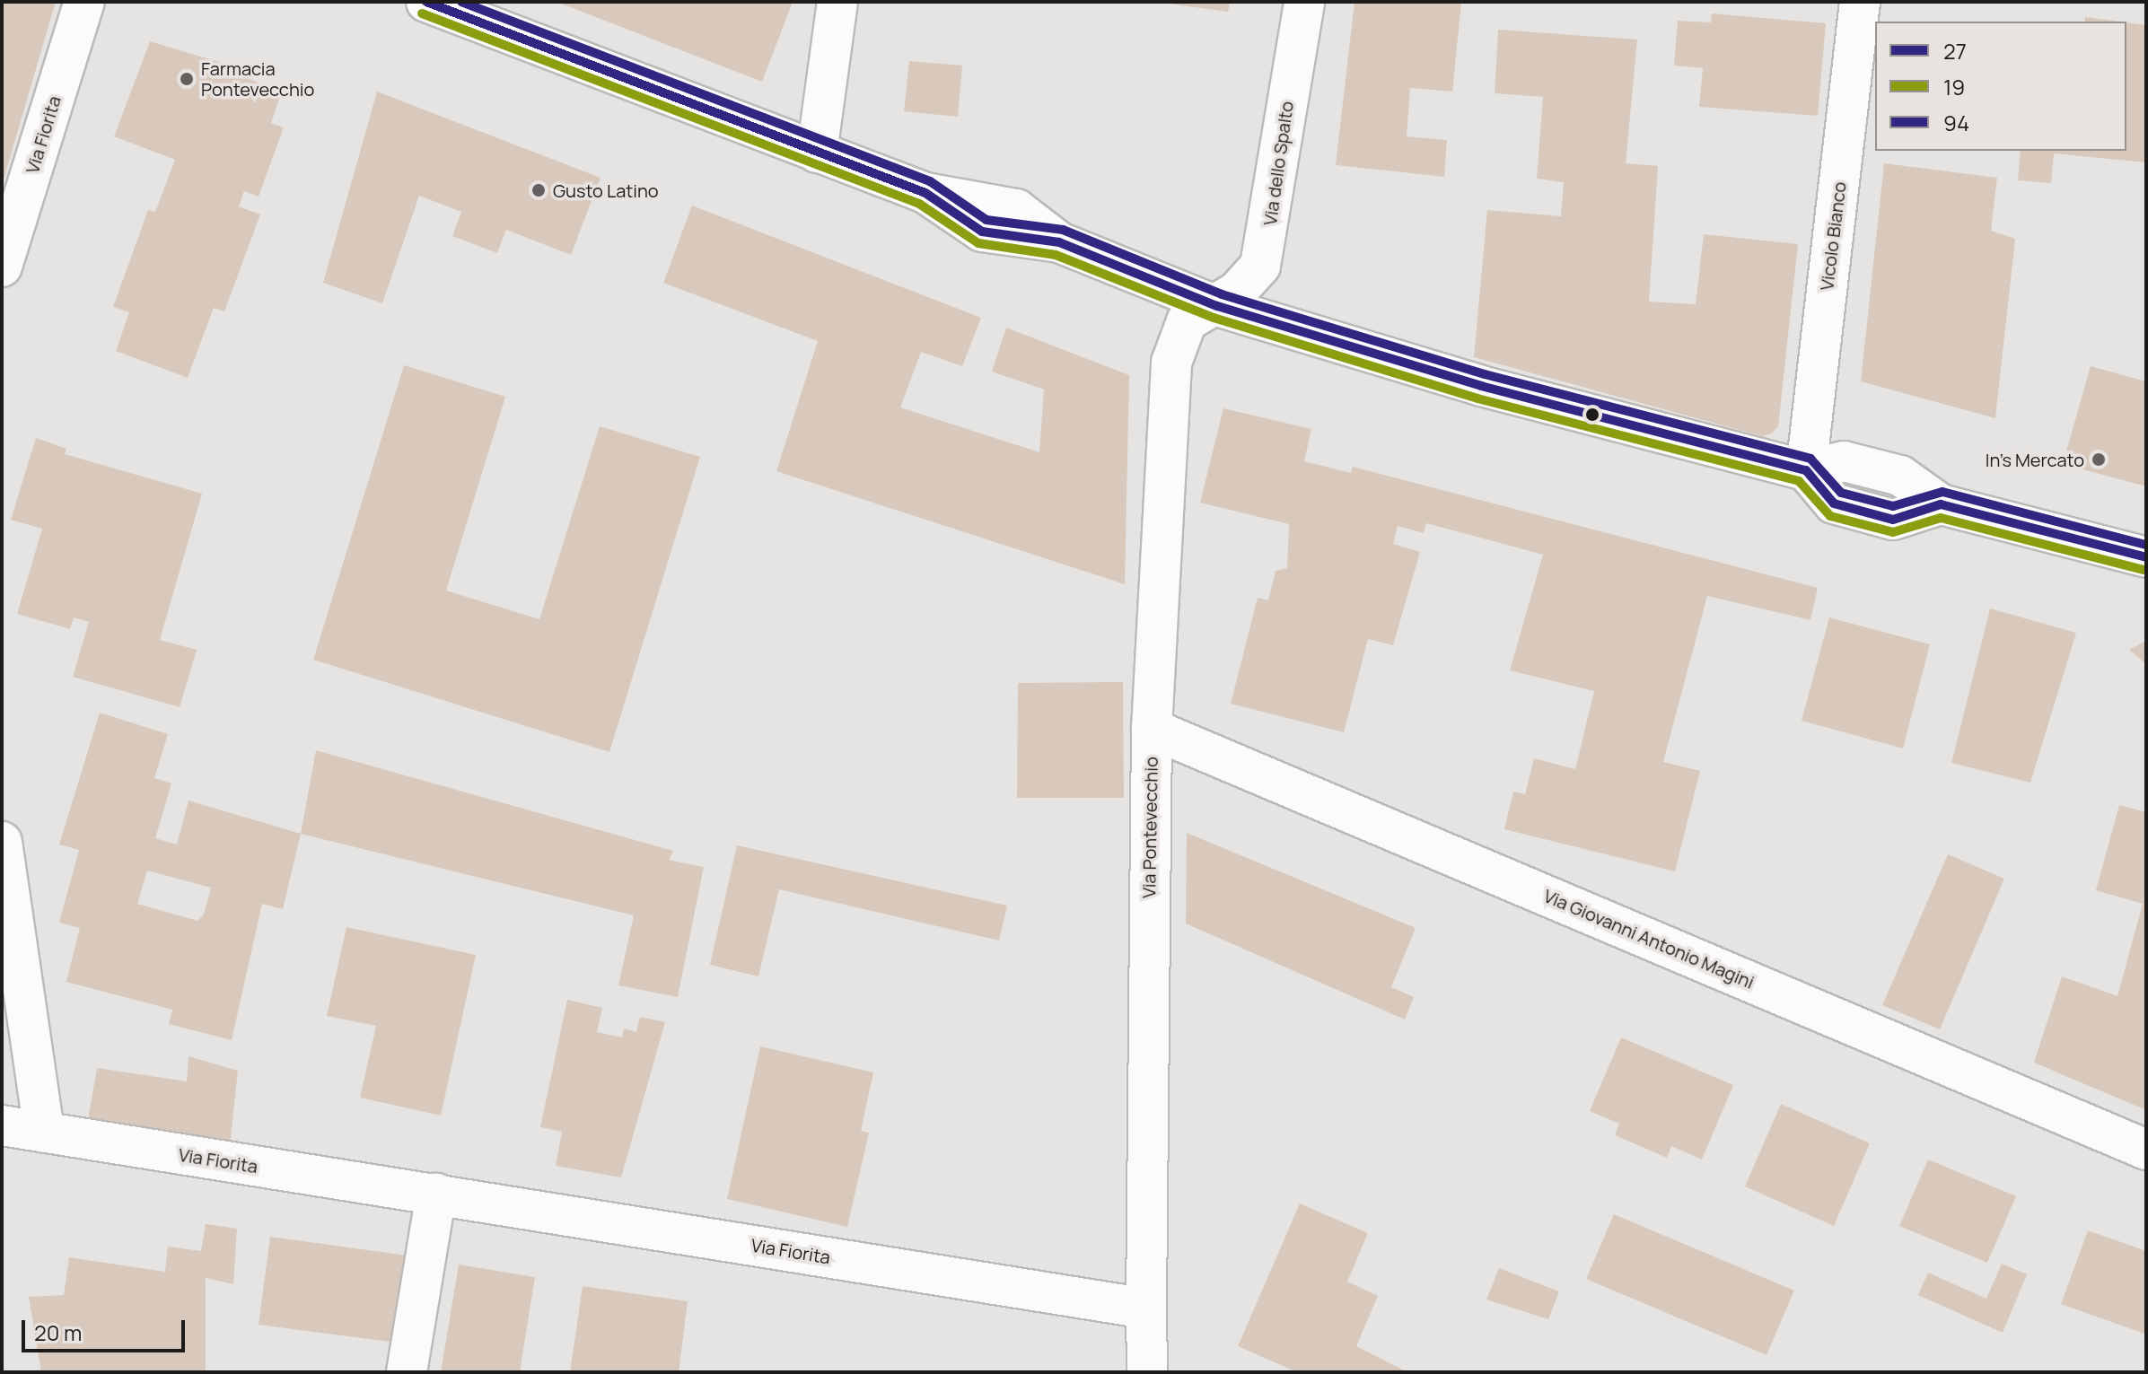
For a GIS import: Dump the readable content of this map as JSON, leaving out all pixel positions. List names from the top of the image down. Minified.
{"streets":{"street":["Via Fiorita","Via dello Spalto","Vicolo Bianco","Via Pontevecchio","Via Giovanni Antonio Magini"]},"crossings":[["Via Fiorita","Via Pontevecchio"],["Via dello Spalto","Via Pontevecchio"],["Via Pontevecchio","Via Giovanni Antonio Magini"]],"places":["Farmacia Pontevecchio","Gusto Latino","In's Mercato"],"lines":["transit line 27","transit line 94","transit line 19"],"legend":["27","19","94"],"scale_bar":"20 m"}
